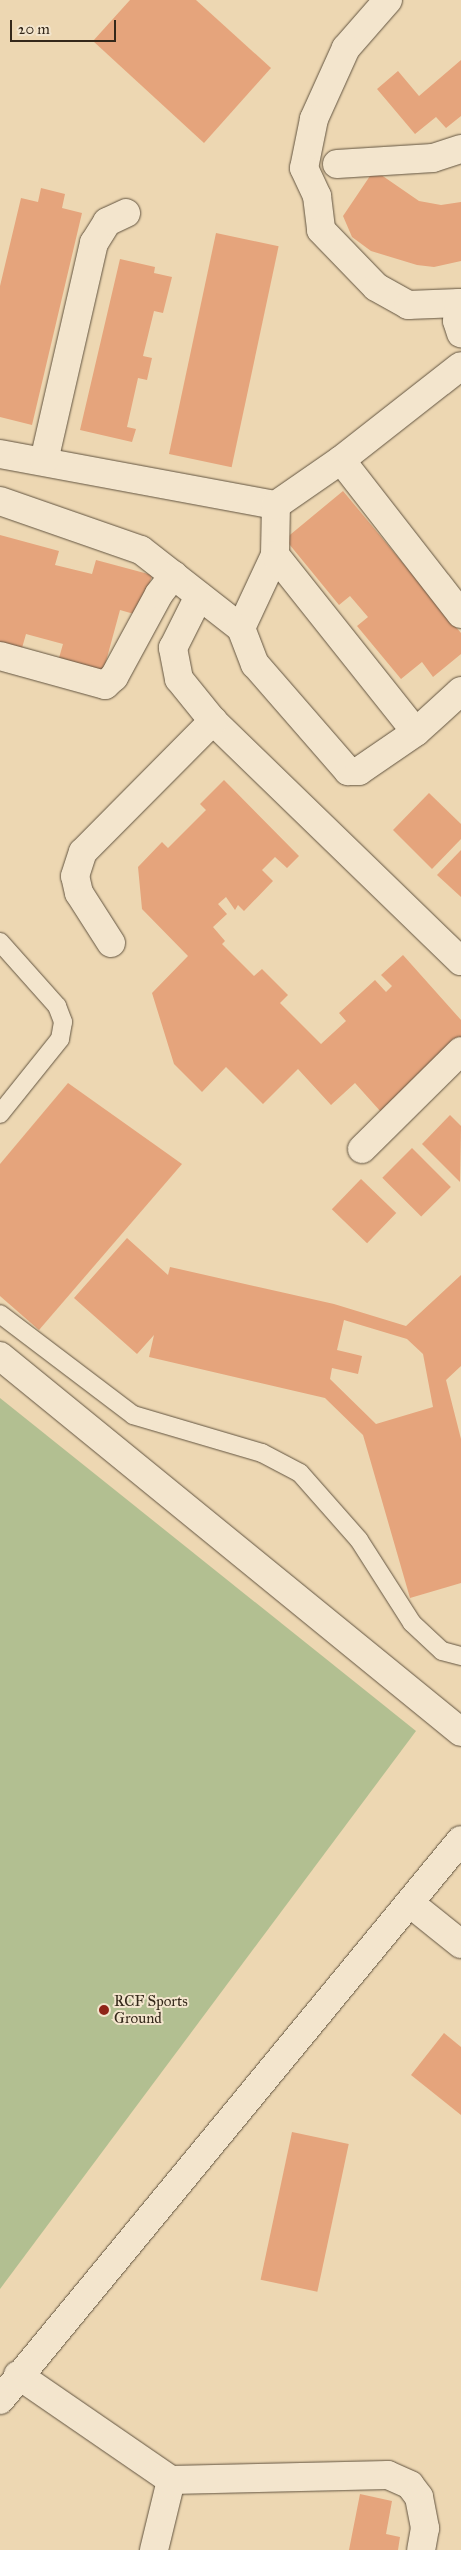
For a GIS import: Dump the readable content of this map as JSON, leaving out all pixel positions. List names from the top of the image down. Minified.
{"places":["RCF Sports Ground"],"scale_bar":"20 m"}
